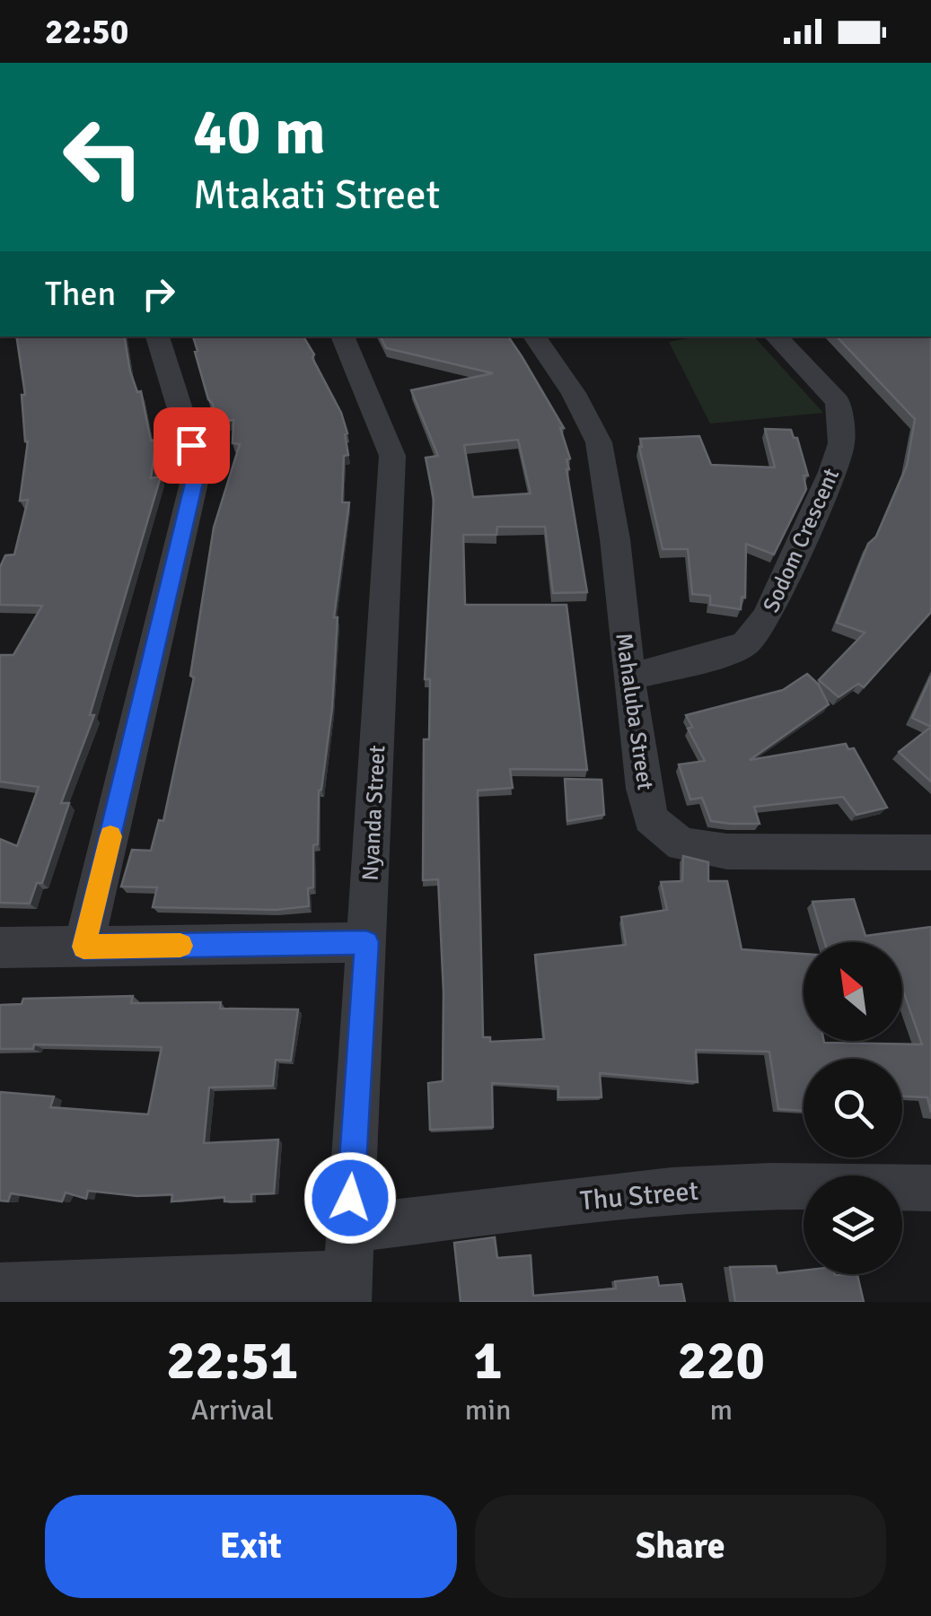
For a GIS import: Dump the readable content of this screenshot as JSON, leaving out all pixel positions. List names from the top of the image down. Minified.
{"streets":{"street":["Sodom Crescent","Mahaluba Street","Nyanda Street","Thu Street"]},"crossings":[["Sodom Crescent","Mahaluba Street"],["Nyanda Street","Thu Street"]],"north":"top left","page":{"status":"22:50","turn":["40 m","Mtakati Street"],"then":"Then","eta":["22:51","Arrival","1","min","220","m"],"buttons":["Exit","Share"]}}
